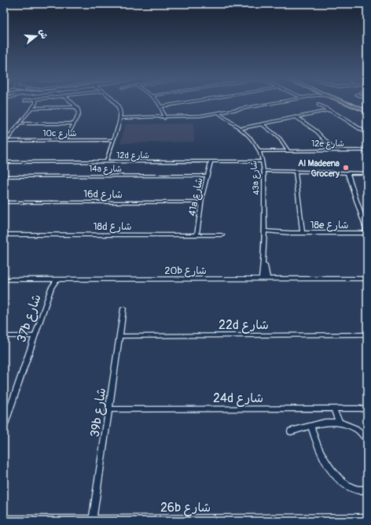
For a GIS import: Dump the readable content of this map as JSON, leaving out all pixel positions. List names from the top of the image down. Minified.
{"streets":{"street":["10c شارع","12e شارع","12d شارع","14a شارع","43a شارع","16d شارع","41a شارع","18e شارع","18d شارع","20b شارع","37b شارع","22d شارع","24d شارع","39b شارع","26b شارع"]},"crossings":[["12e شارع","43a شارع"],["12d شارع","43a شارع"],["12d شارع","41a شارع"],["14a شارع","41a شارع"],["43a شارع","18e شارع"],["43a شارع","20b شارع"],["16d شارع","41a شارع"],["41a شارع","18d شارع"],["20b شارع","37b شارع"],["22d شارع","39b شارع"],["24d شارع","39b شارع"],["39b شارع","26b شارع"]],"places":["Al Madeena Grocery"],"north":"right"}
